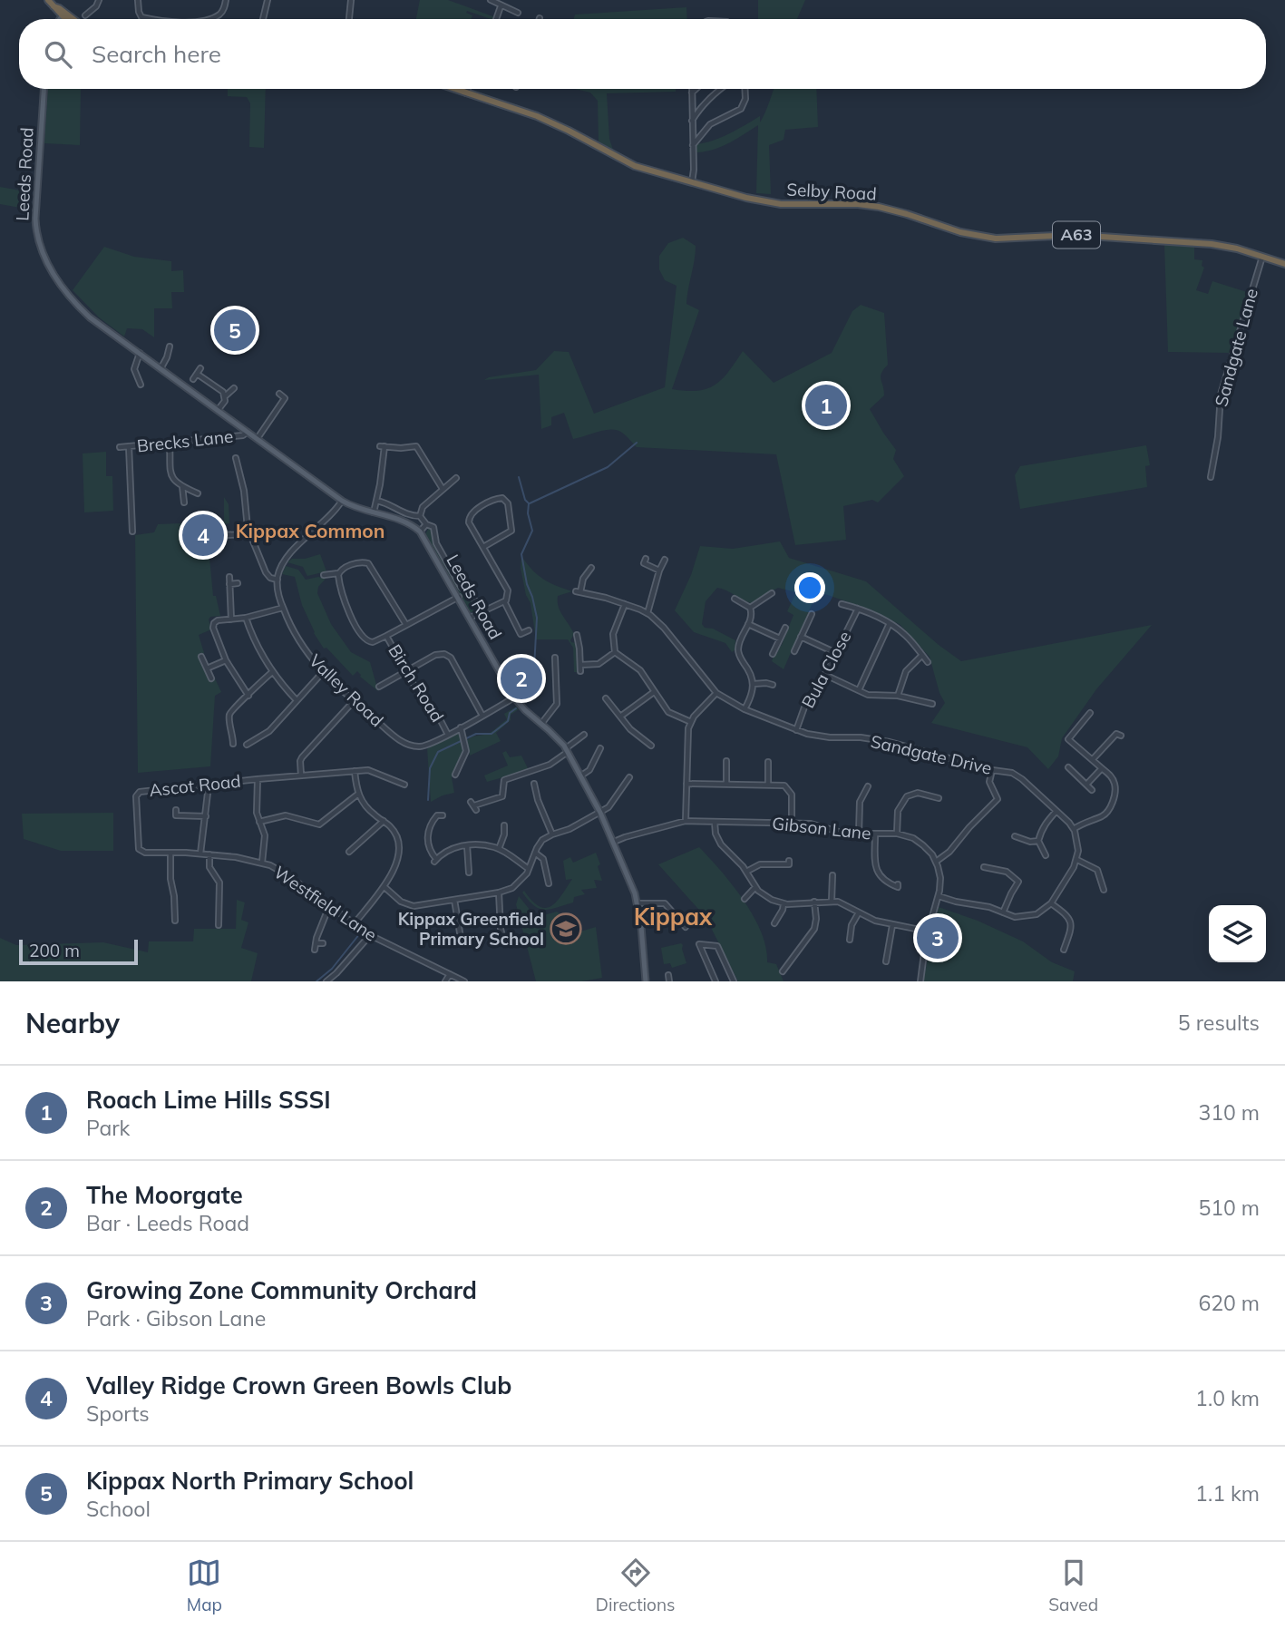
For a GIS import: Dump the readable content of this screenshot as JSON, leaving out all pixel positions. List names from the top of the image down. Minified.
{"streets":{"highway":["Selby Road","A63"],"main road":["Leeds Road"],"street":["Sandgate Lane","Brecks Lane","Bula Close","Birch Road","Valley Road","Sandgate Drive","Ascot Road","Gibson Lane","Westfield Lane"]},"crossings":[["Leeds Road","Brecks Lane"],["Leeds Road","Birch Road"],["Leeds Road","Valley Road"],["Leeds Road","Gibson Lane"],["Selby Road","Sandgate Lane"],["Bula Close","Sandgate Drive"],["Birch Road","Valley Road"],["Ascot Road","Westfield Lane"]],"districts":["Kippax Common","Kippax"],"places":{"school or university":["Kippax Greenfield Primary School"]},"scale_bar":"200 m","page":{"search":"Search here","pins":["5","1","4","2","3"],"scale":"200 m","heading":["Nearby","5 results"],"list":[{"mark":"1","name":"Roach Lime Hills SSSI","note":"Park","value":"310 m"},{"mark":"2","name":"The Moorgate","note":"Bar · Leeds Road","value":"510 m"},{"mark":"3","name":"Growing Zone Community Orchard","note":"Park · Gibson Lane","value":"620 m"},{"mark":"4","name":"Valley Ridge Crown Green Bowls Club","note":"Sports","value":"1.0 km"},{"mark":"5","name":"Kippax North Primary School","note":"School","value":"1.1 km"}],"nav":["Map","Directions","Saved"]}}
